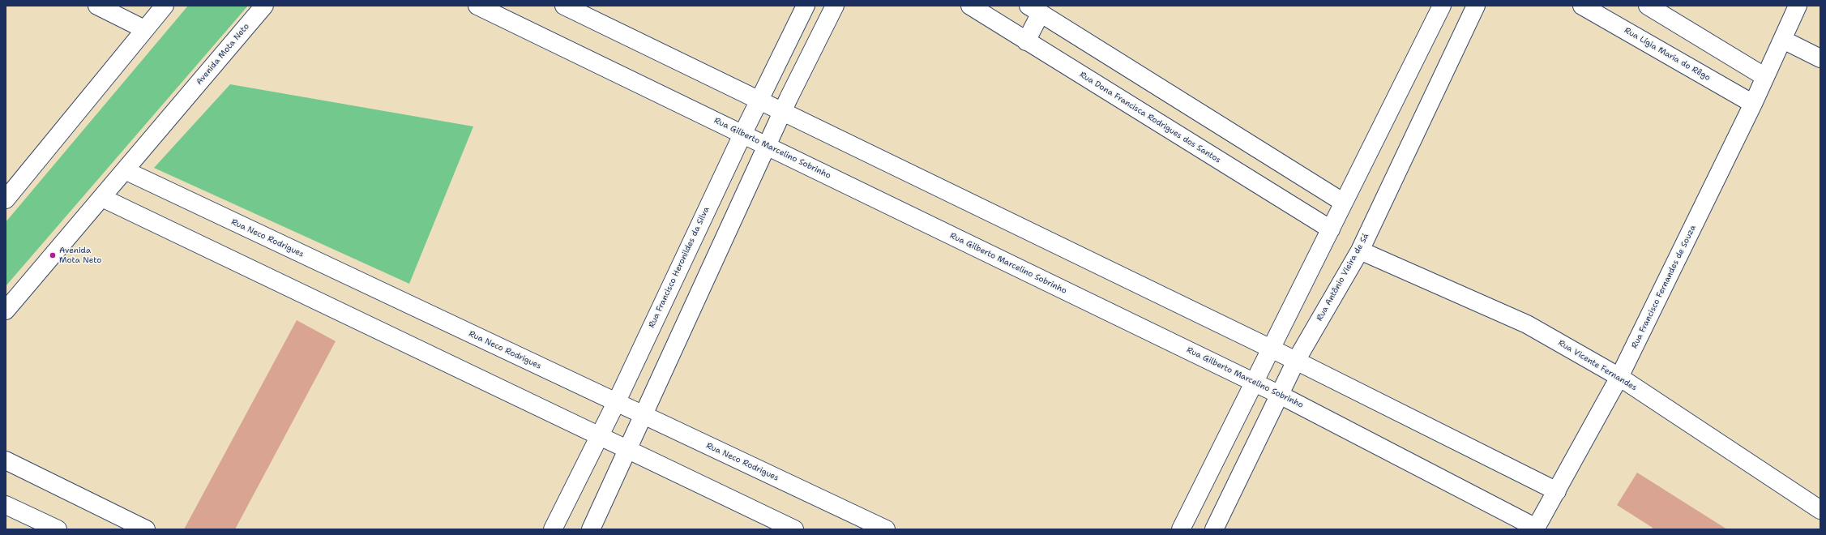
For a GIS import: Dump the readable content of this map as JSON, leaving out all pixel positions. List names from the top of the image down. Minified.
{"streets":{"street":["Avenida Mota Neto","Rua Lígia Maria do Rêgo","Rua Dona Francisca Rodrigues dos Santos","Rua Gilberto Marcelino Sobrinho","Rua Neco Rodrigues","Rua Francisco Heronildes da Silva","Rua Antônio Vieira de Sá","Rua Francisco Fernandes de Souza","Rua Vicente Fernandes"]},"crossings":[["Avenida Mota Neto","Rua Neco Rodrigues"],["Rua Lígia Maria do Rêgo","Rua Francisco Fernandes de Souza"],["Rua Gilberto Marcelino Sobrinho","Rua Francisco Heronildes da Silva"],["Rua Gilberto Marcelino Sobrinho","Rua Antônio Vieira de Sá"],["Rua Gilberto Marcelino Sobrinho","Rua Francisco Fernandes de Souza"],["Rua Neco Rodrigues","Rua Francisco Heronildes da Silva"],["Rua Antônio Vieira de Sá","Rua Vicente Fernandes"],["Rua Francisco Fernandes de Souza","Rua Vicente Fernandes"]],"places":["Avenida Mota Neto"]}
